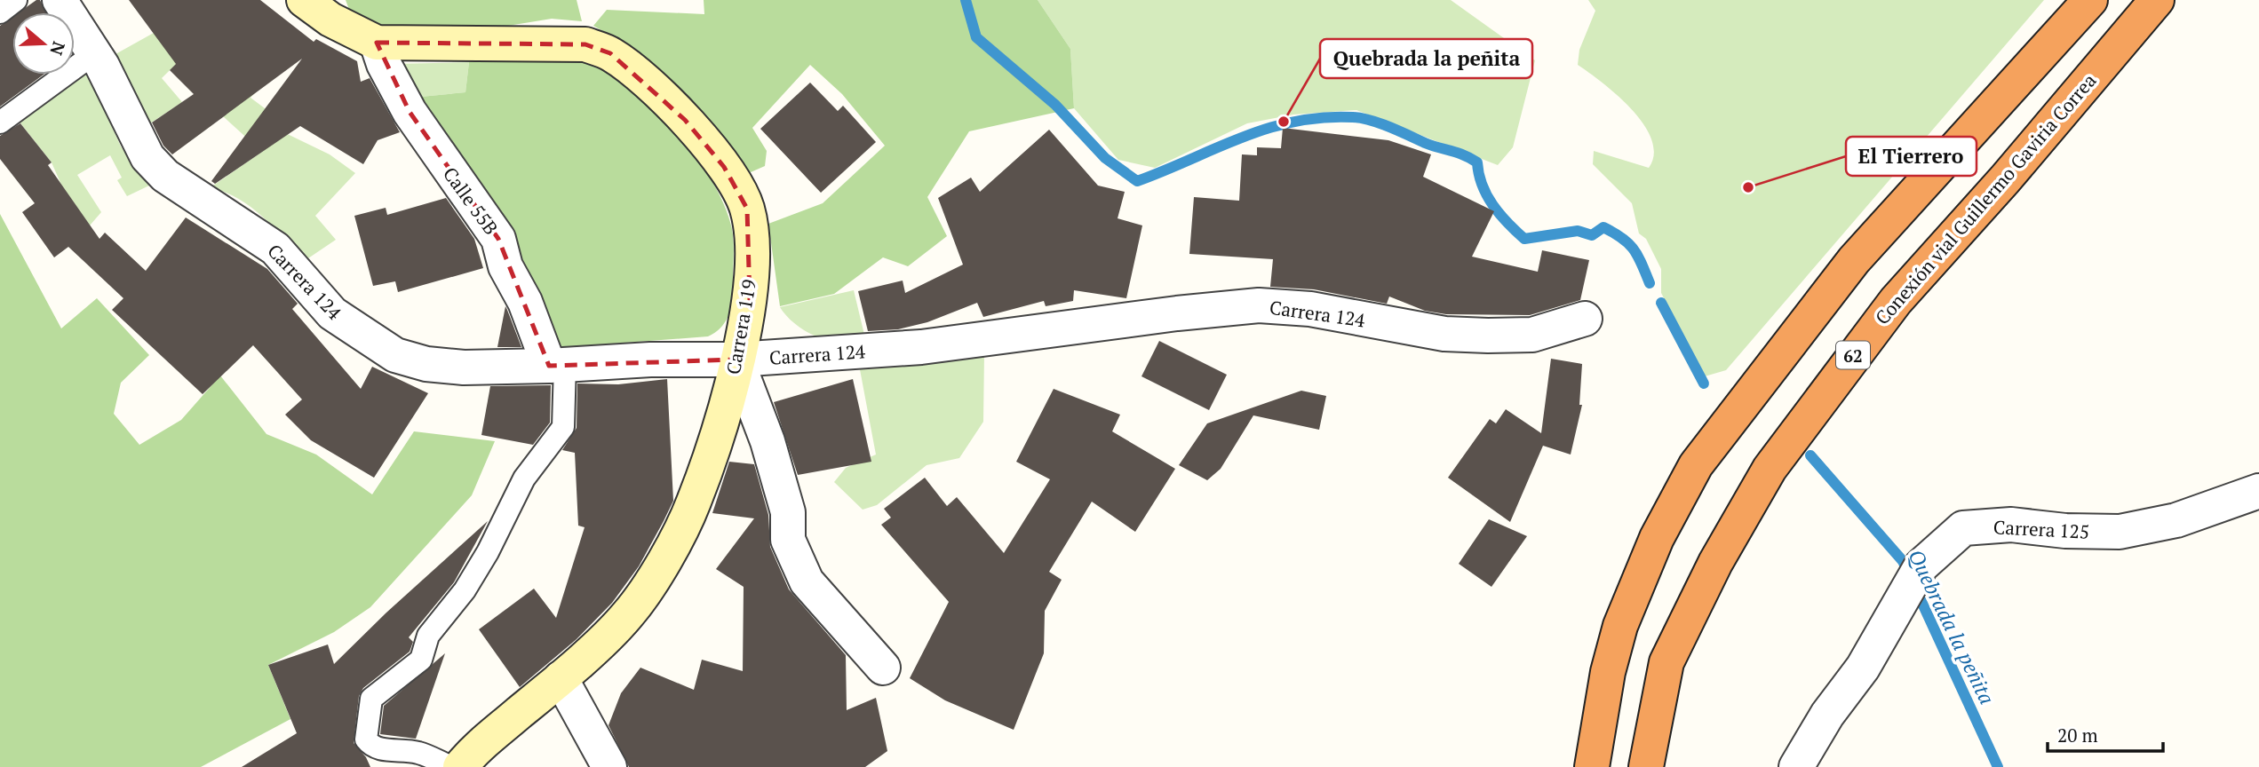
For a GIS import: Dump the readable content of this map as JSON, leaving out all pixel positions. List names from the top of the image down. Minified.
{"streets":{"highway":["Conexión vial Guillermo Gaviria Correa","62"],"street":["Calle 55B","Carrera 124","Carrera 119","Carrera 125"]},"crossings":[["Calle 55B","Carrera 124"],["Calle 55B","Carrera 119"],["Carrera 124","Carrera 119"]],"water":["Quebrada la peñita"],"places":["Quebrada la peñita","El Tierrero"],"scale_bar":"20 m","north":"right"}
